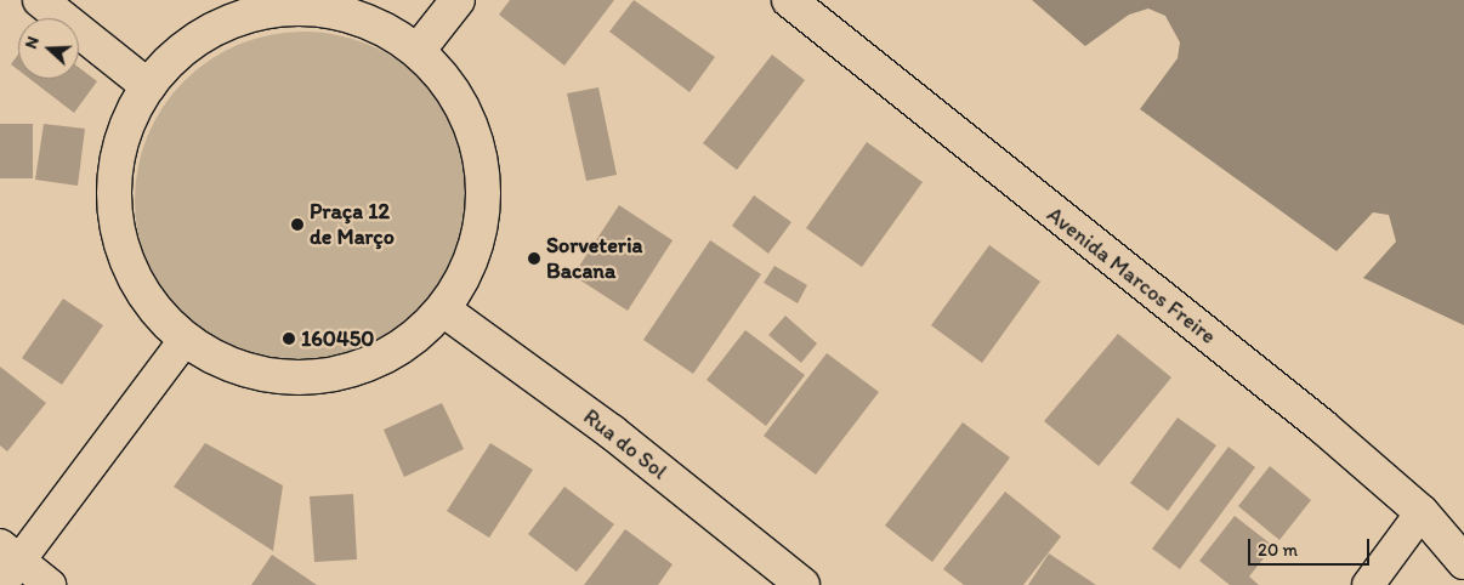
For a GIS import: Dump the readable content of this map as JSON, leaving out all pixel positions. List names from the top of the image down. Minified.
{"streets":{"main road":["Avenida Marcos Freire","Rua do Sol"]},"places":["Praça 12 de Março","Sorveteria Bacana","160450"],"scale_bar":"20 m","north":"left"}
